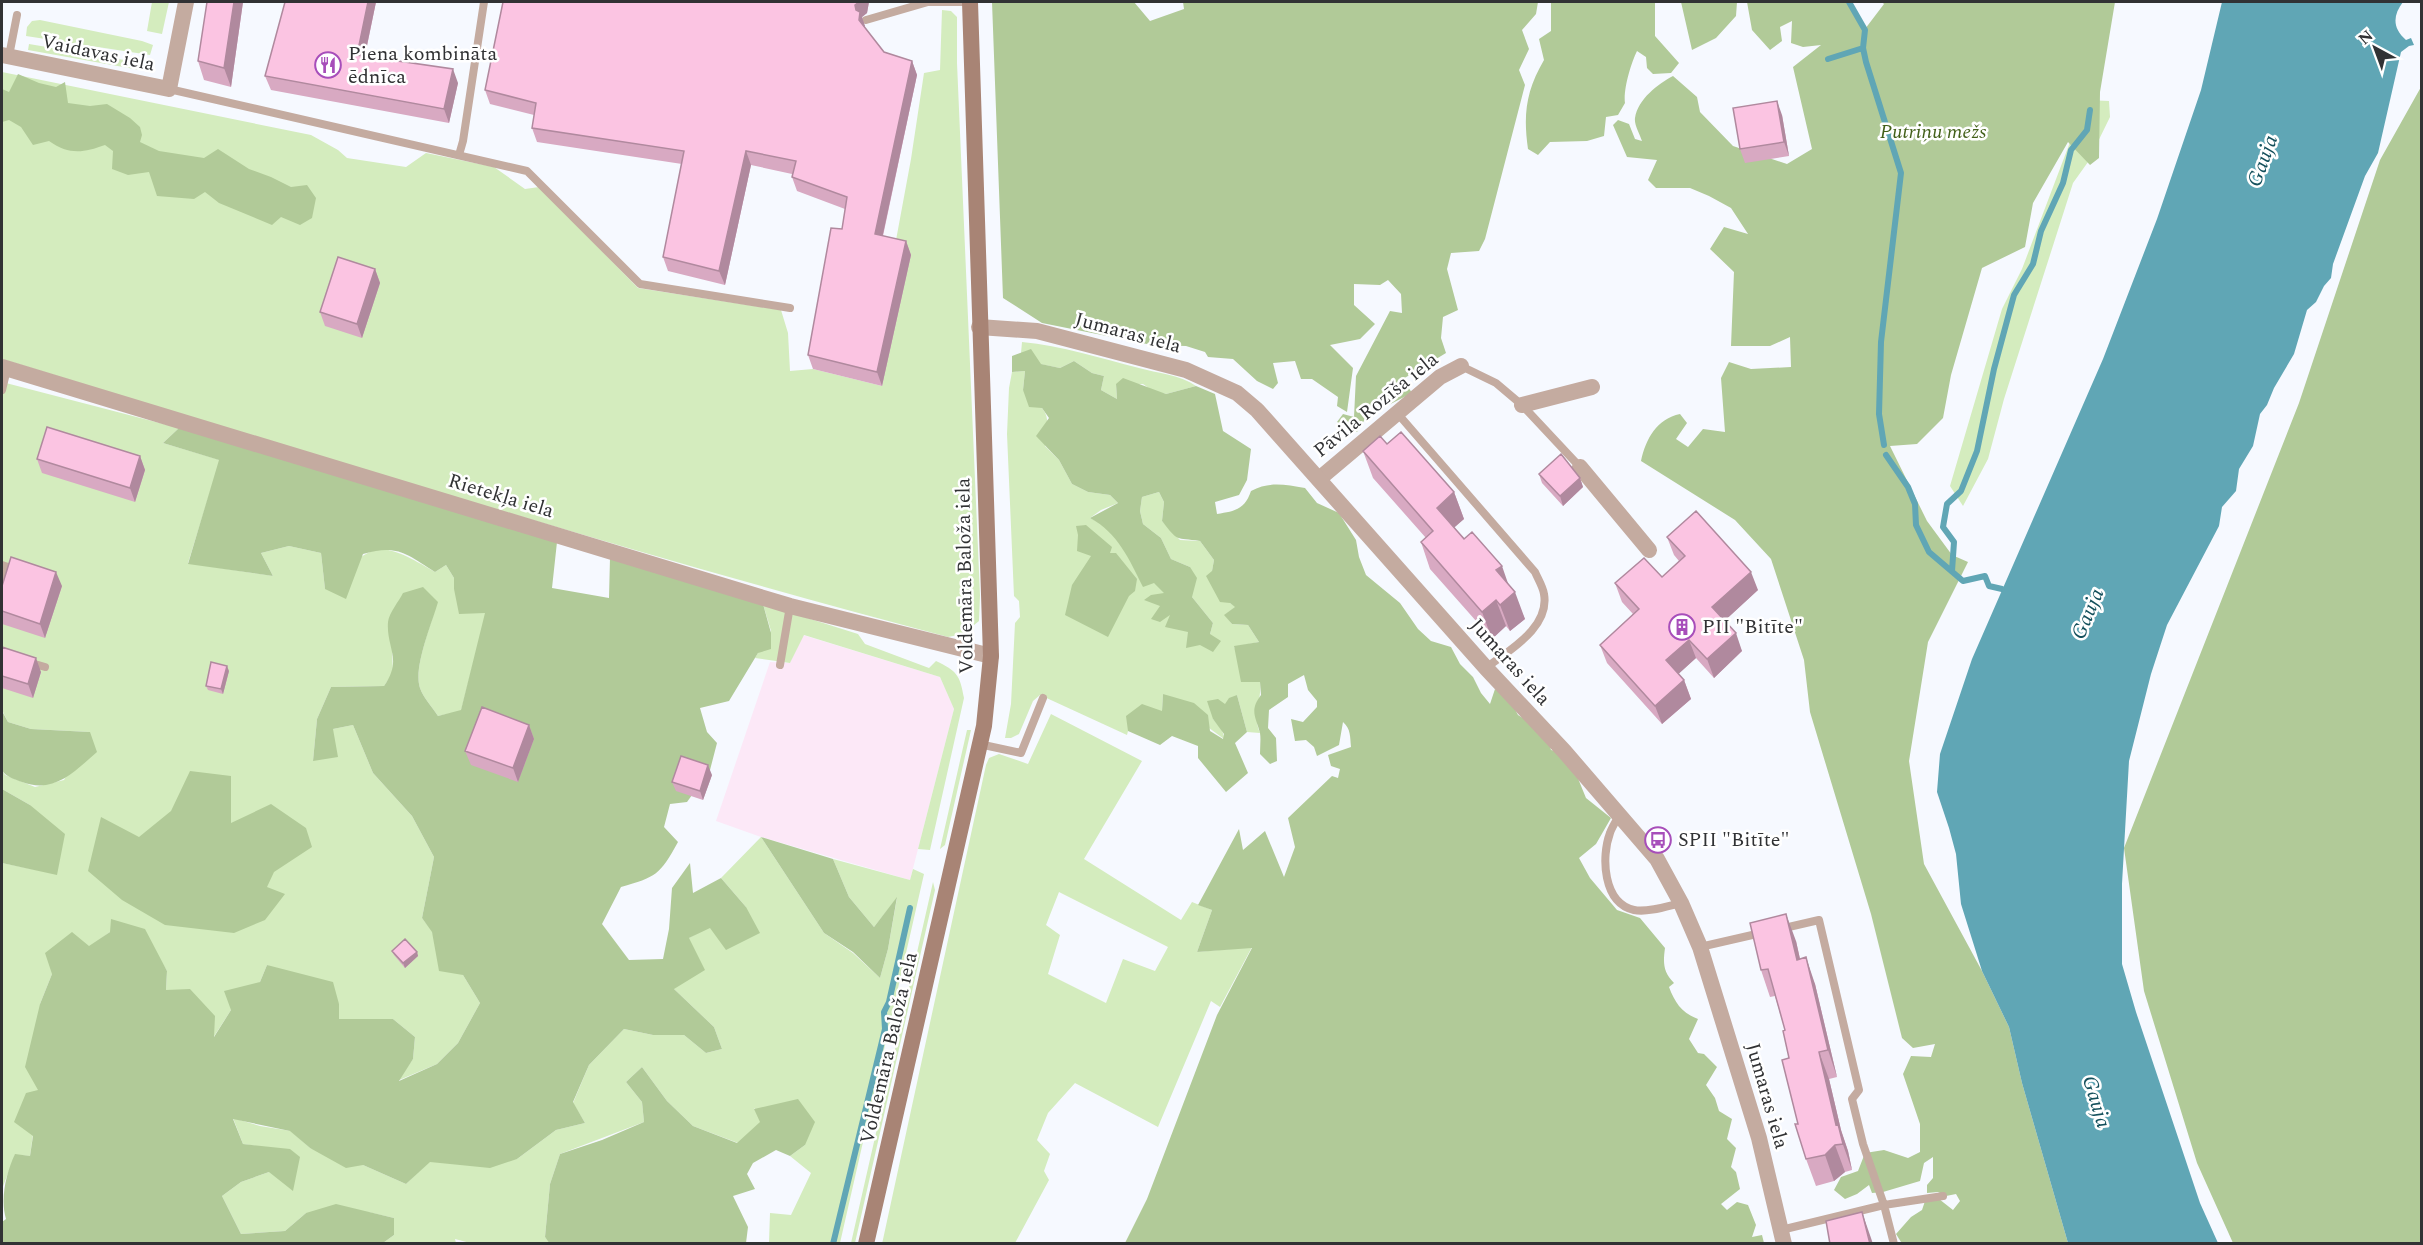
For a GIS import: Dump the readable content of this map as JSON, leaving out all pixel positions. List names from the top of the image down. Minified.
{"streets":{"main road":["Voldemāra Baloža iela"],"street":["Vaidavas iela","Jumaras iela","Pāvila Rozīša iela","Rietekļa iela"]},"crossings":[["Jumaras iela","Pāvila Rozīša iela"],["Jumaras iela","Voldemāra Baloža iela"],["Rietekļa iela","Voldemāra Baloža iela"]],"water":["Gauja"],"parks":["Putriņu mežs"],"places":{"restaurant":["Piena kombināta ēdnīca"],"building":["PII \"Bitīte\""],"bus stop":["SPII \"Bitīte\""]},"north":"top left"}
